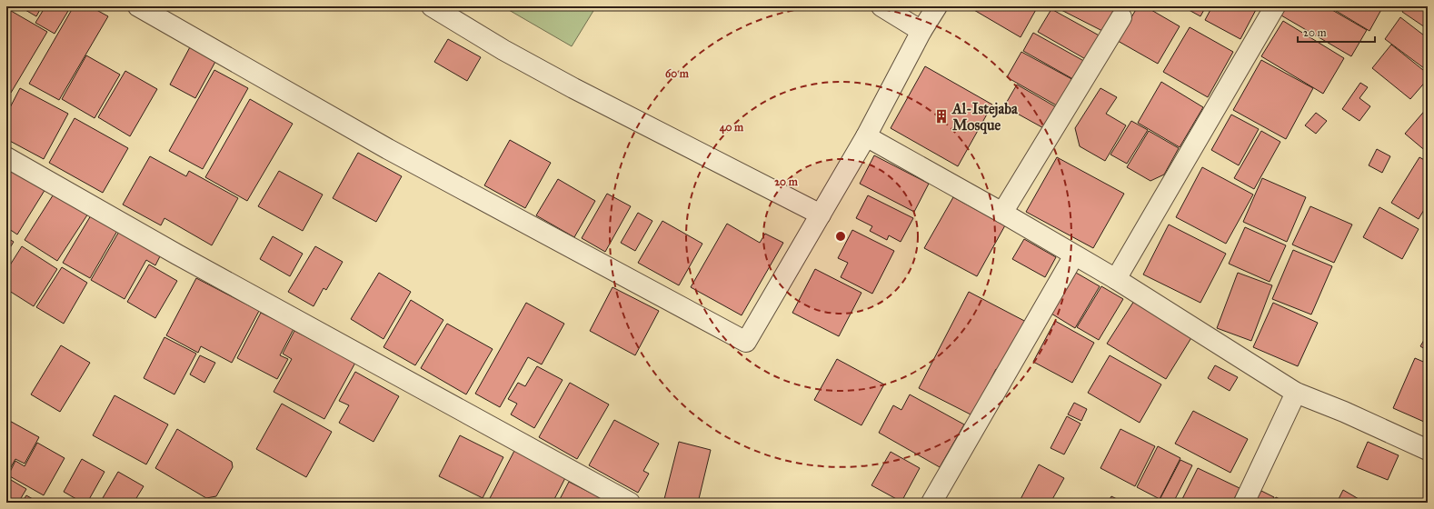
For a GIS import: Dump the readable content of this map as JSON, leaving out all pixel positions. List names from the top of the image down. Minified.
{"places":{"building":["Al-Istejaba Mosque"]},"scale_bar":"20 m","rings":["60 m","40 m","20 m"]}
